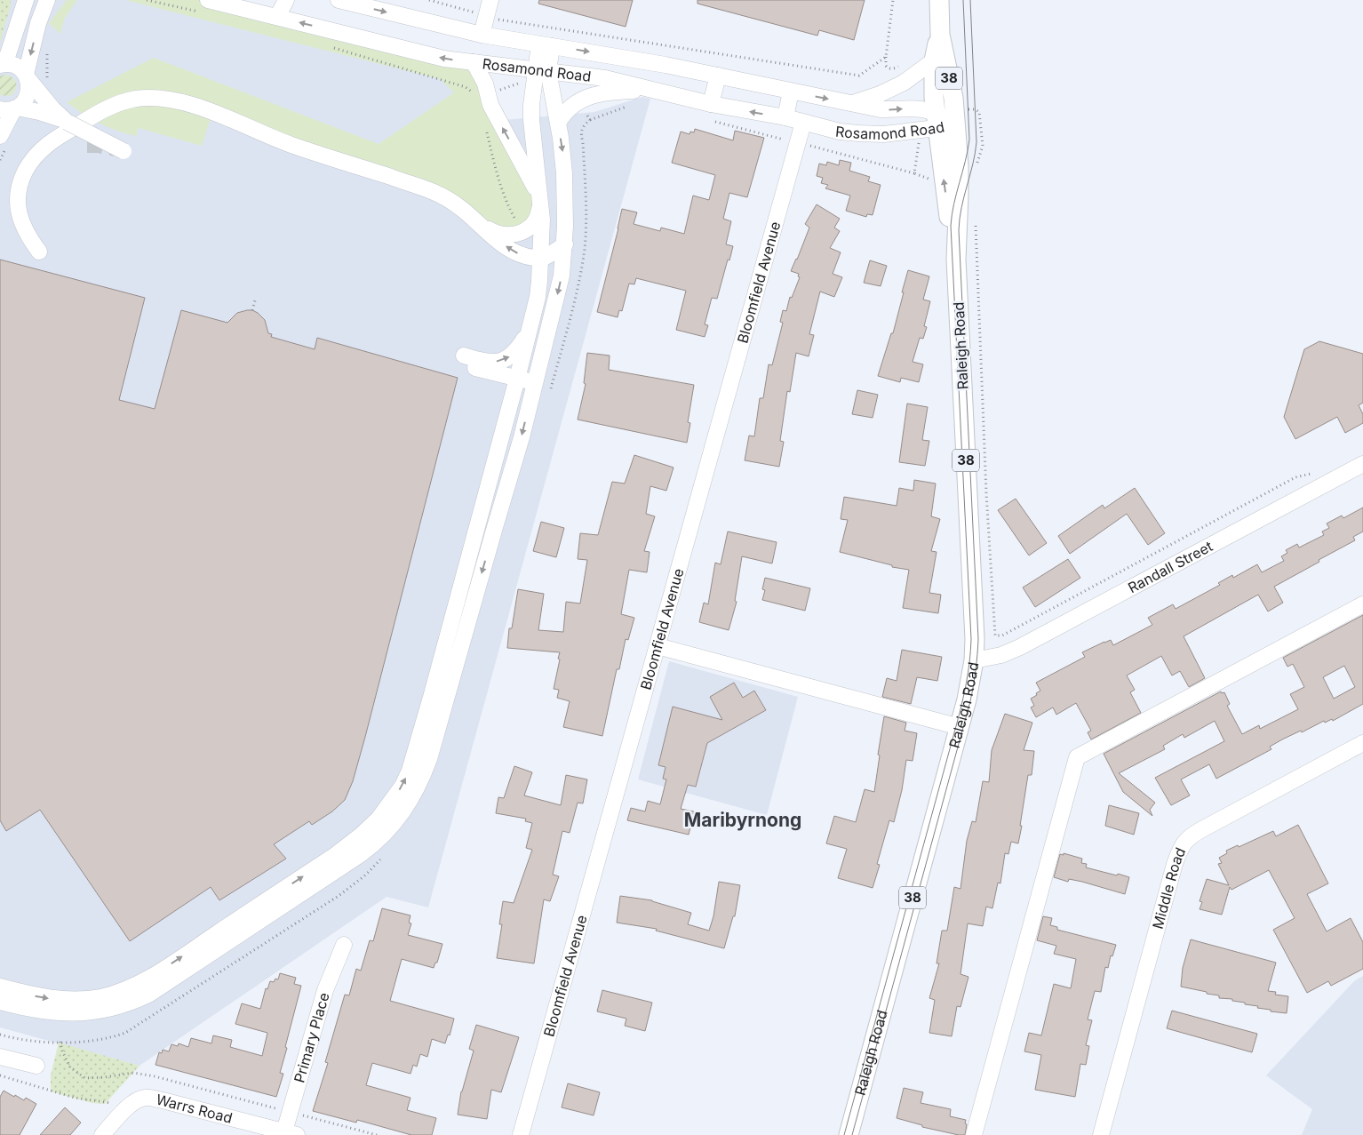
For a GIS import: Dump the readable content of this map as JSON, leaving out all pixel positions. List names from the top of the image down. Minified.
{"streets":{"main road":["38","Raleigh Road"],"street":["Rosamond Road","Bloomfield Avenue","Randall Street","Middle Road","Primary Place","Warrs Road"]},"crossings":[["Rosamond Road","Bloomfield Avenue"],["Rosamond Road","Raleigh Road"],["Raleigh Road","Randall Street"],["Primary Place","Warrs Road"]],"districts":["Maribyrnong"]}
